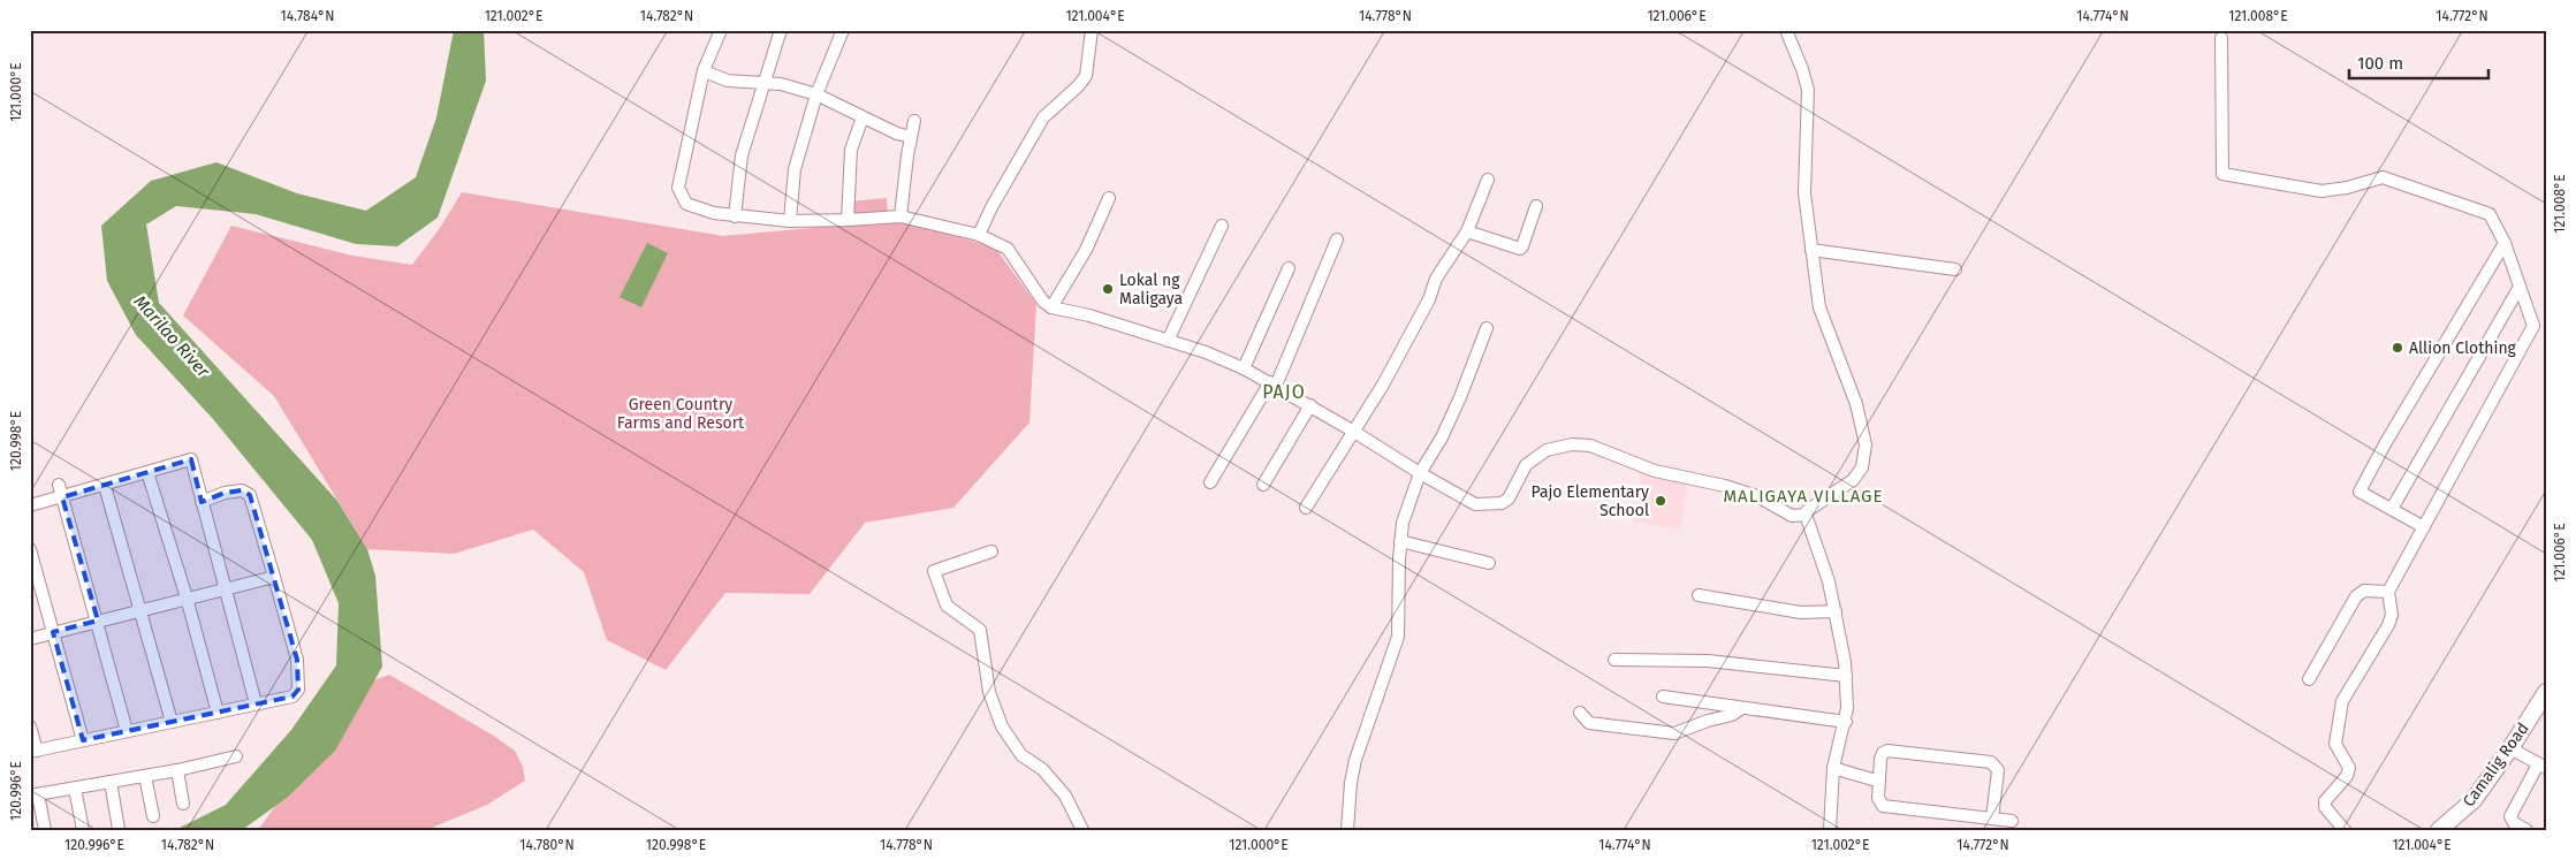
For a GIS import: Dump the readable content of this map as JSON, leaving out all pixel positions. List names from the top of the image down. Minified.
{"streets":{"main road":["Camalig Road"]},"districts":["PAJO","MALIGAYA VILLAGE"],"water":["Marilao River"],"parks":["Green Country Farms and Resort"],"places":["Lokal ng Maligaya","Allion Clothing","Pajo Elementary School"],"scale_bar":"100 m","coordinates":["14.784°N","121.002°E","14.782°N","121.004°E","14.778°N","121.006°E","14.774°N","121.008°E","14.772°N","121.000°E","120.998°E","120.996°E","14.780°N"]}
